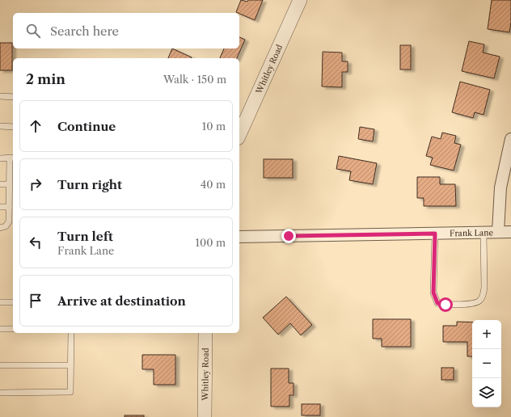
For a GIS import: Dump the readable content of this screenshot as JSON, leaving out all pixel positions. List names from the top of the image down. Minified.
{"streets":{"street":["Whitley Road","Frank Lane"]},"page":{"search":"Search here","heading":["2 min","Walk · 150 m"],"list":[["Continue","10 m"],["Turn right","40 m"],["Turn left","Frank Lane","100 m"],"Arrive at destination"],"map_buttons":["+","−"]}}
